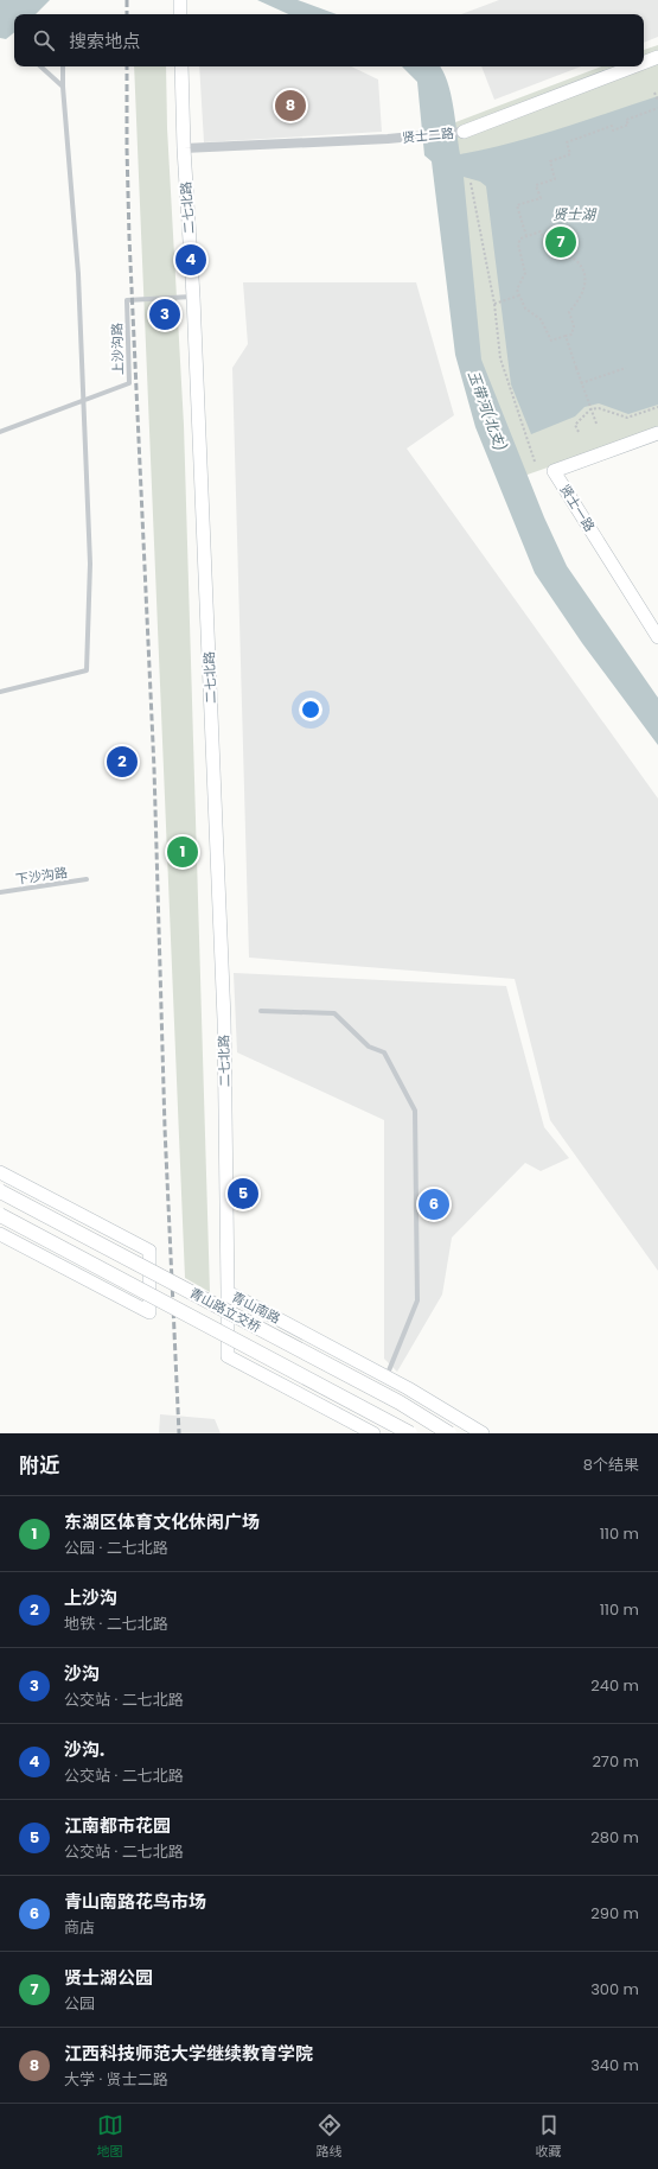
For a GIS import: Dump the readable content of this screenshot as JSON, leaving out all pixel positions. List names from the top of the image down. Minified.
{"streets":{"main road":["贤士二路","二七北路","贤士一路","青山南路","青山路立交桥"],"lane":["上沙沟路","下沙沟路"]},"crossings":[["贤士二路","二七北路"],["二七北路","上沙沟路"],["二七北路","青山南路"]],"water":["贤士湖","玉带河(北支)"],"page":{"search":"搜索地点","pins":["8","7","4","3","2","1","5","6"],"heading":["附近","8个结果"],"list":[{"mark":"1","name":"东湖区体育文化休闲广场","note":"公园 · 二七北路","value":"110 m"},{"mark":"2","name":"上沙沟","note":"地铁 · 二七北路","value":"110 m"},{"mark":"3","name":"沙沟","note":"公交站 · 二七北路","value":"240 m"},{"mark":"4","name":"沙沟.","note":"公交站 · 二七北路","value":"270 m"},{"mark":"5","name":"江南都市花园","note":"公交站 · 二七北路","value":"280 m"},{"mark":"6","name":"青山南路花鸟市场","note":"商店","value":"290 m"},{"mark":"7","name":"贤士湖公园","note":"公园","value":"300 m"},{"mark":"8","name":"江西科技师范大学继续教育学院","note":"大学 · 贤士二路","value":"340 m"}],"nav":["地图","路线","收藏"]}}
